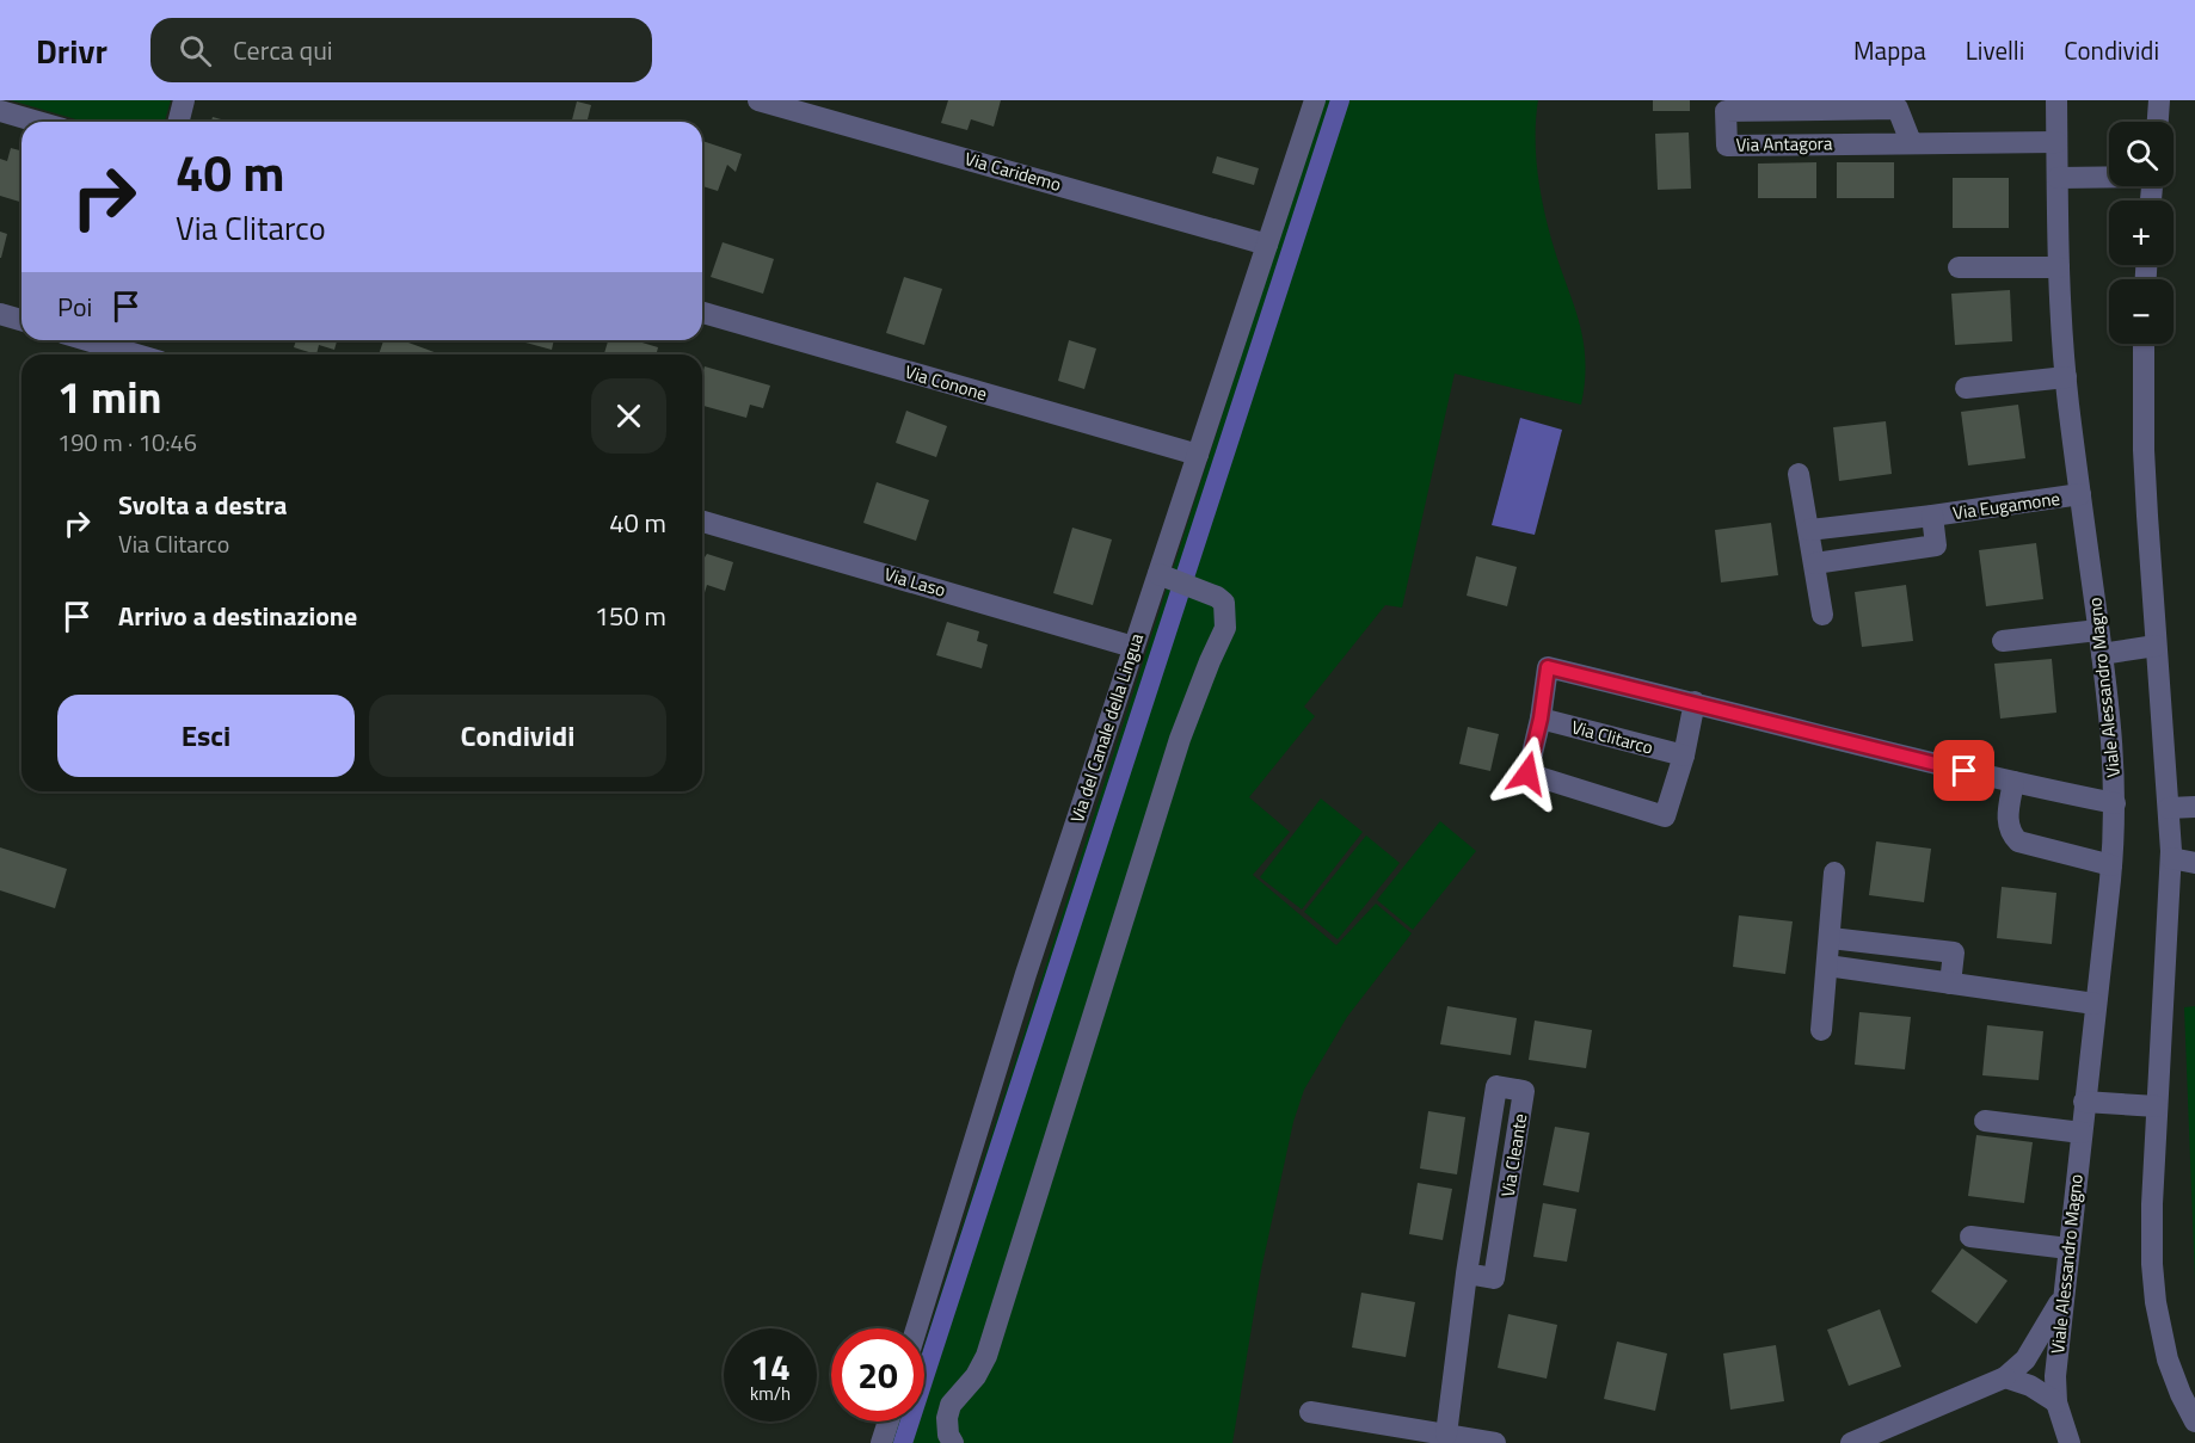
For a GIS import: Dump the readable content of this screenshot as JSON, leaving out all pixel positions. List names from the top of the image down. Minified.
{"streets":{"street":["Via Antagora","Via Caridemo","Via Conone","Via Eugamone","Via Laso","Viale Alessandro Magno","Via del Canale della Lingua","Via Clitarco","Via Cleante"]},"crossings":[["Via Antagora","Viale Alessandro Magno"],["Via Caridemo","Via del Canale della Lingua"],["Via Conone","Via del Canale della Lingua"],["Via Eugamone","Viale Alessandro Magno"],["Via Laso","Via del Canale della Lingua"]],"page":{"header":"Drivr","search":"Cerca qui","nav":["Mappa","Livelli","Condividi"],"map_buttons":["+","−"],"turn":["40 m","Via Clitarco"],"then":"Poi","heading":["1 min","190 m · 10:46"],"list":[{"name":"Svolta a destra","note":"Via Clitarco","value":"40 m"},{"name":"Arrivo a destinazione","value":"150 m"}],"buttons":["Esci","Condividi"],"speed":"14 km/h","limit":"20"}}
